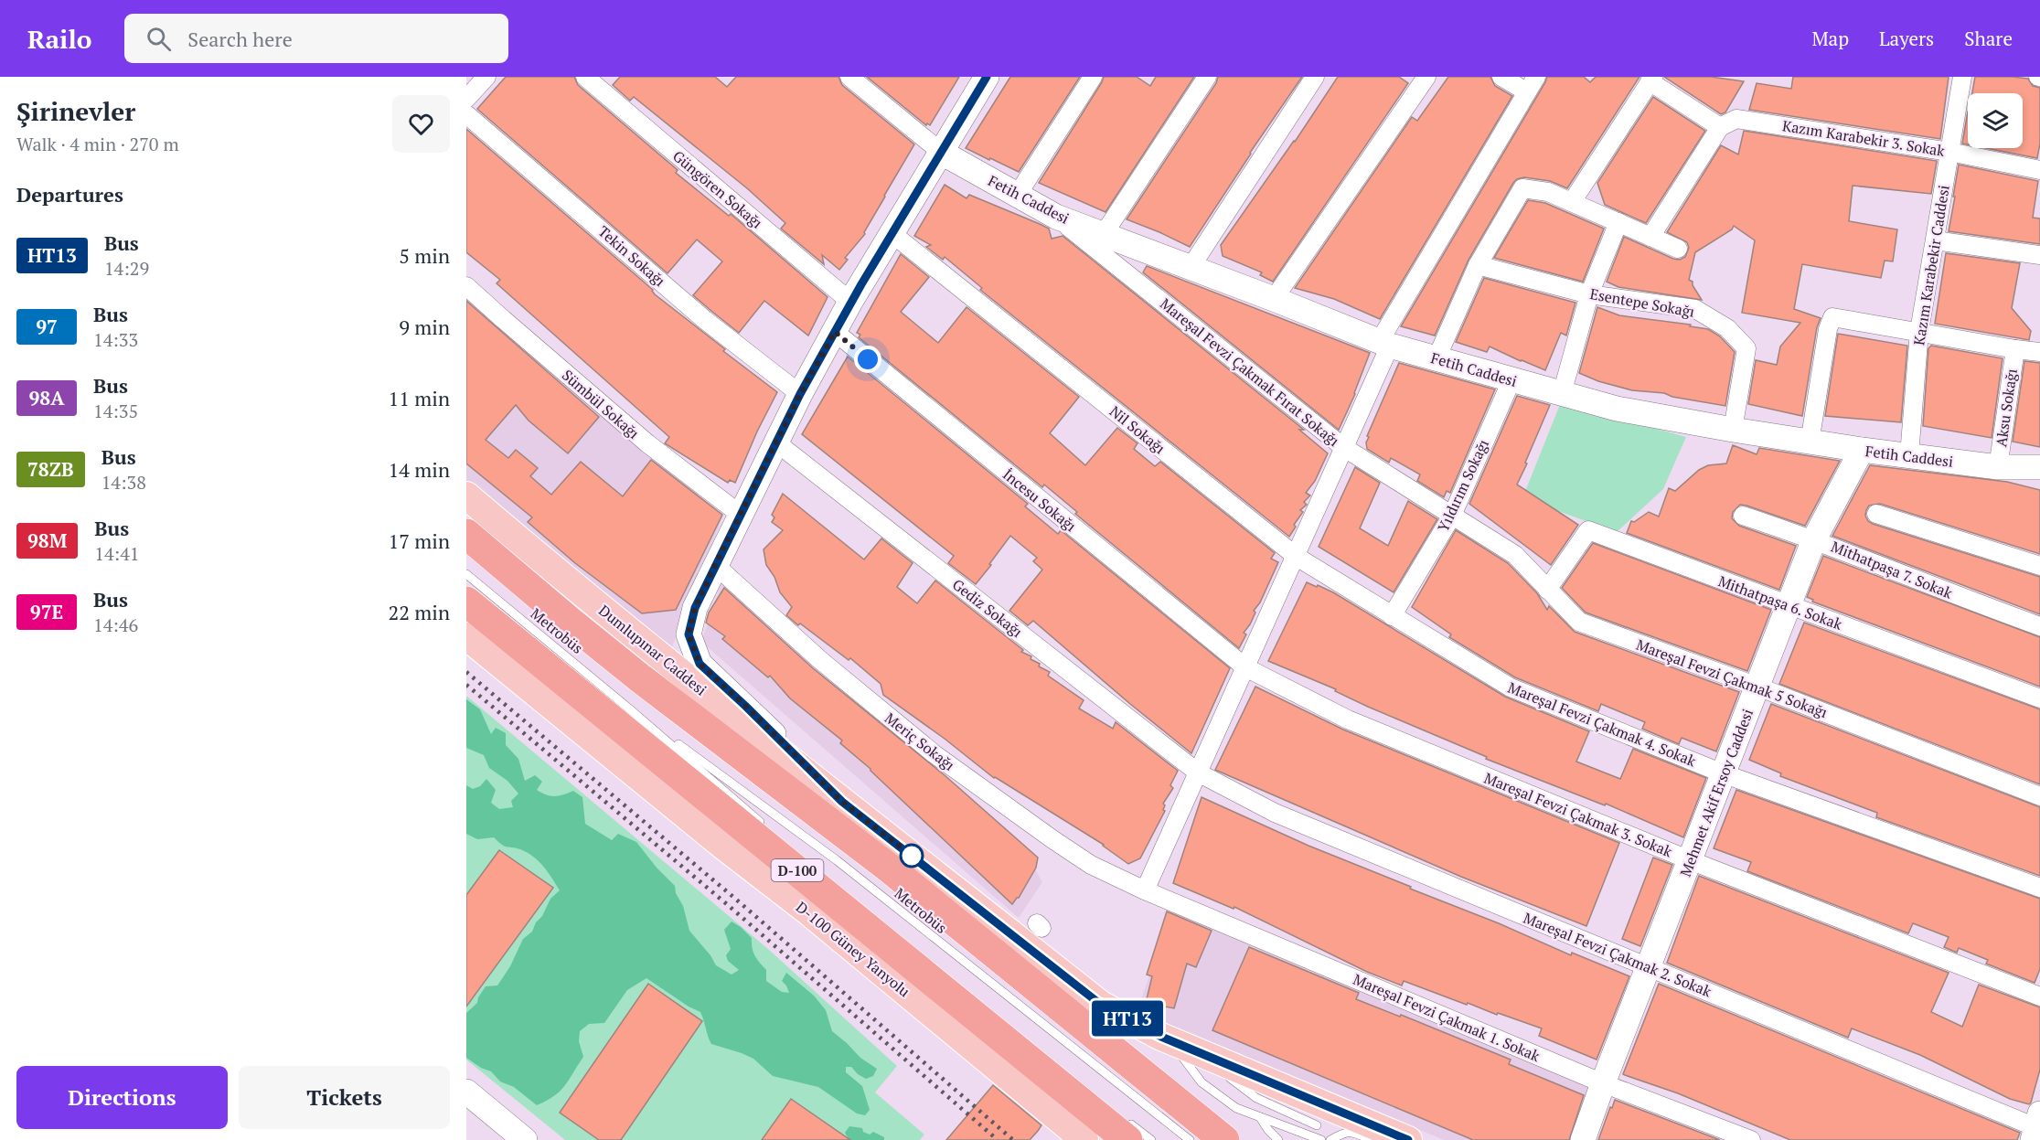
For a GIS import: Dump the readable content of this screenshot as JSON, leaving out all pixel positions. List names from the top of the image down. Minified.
{"streets":{"highway":["D-100"],"main road":["Dumlupınar Caddesi","D-100 Güney Yanyolu"],"street":["Kazım Karabekir 3. Sokak","Güngören Sokağı","Fetih Caddesi","Tekin Sokağı","Kazım Karabekir Caddesi","Esentepe Sokağı","Mareşal Fevzi Çakmak Fırat Sokağı","Sümbül Sokağı","Aksu Sokağı","Nil Sokağı","Yıldırım Sokağı","İncesu Sokağı","Mithatpaşa 7. Sokak","Mithatpaşa 6. Sokak","Gediz Sokağı","Mareşal Fevzi Çakmak 5 Sokağı","Mareşal Fevzi Çakmak 4. Sokak","Meriç Sokağı","Mehmet Akif Ersoy Caddesi","Mareşal Fevzi Çakmak 3. Sokak","Mareşal Fevzi Çakmak 2. Sokak","Mareşal Fevzi Çakmak 1. Sokak"],"lane":["Metrobüs"]},"crossings":[["Kazım Karabekir 3. Sokak","Kazım Karabekir Caddesi"],["Fetih Caddesi","Kazım Karabekir Caddesi"],["Fetih Caddesi","Esentepe Sokağı"],["Fetih Caddesi","Mareşal Fevzi Çakmak Fırat Sokağı"],["Fetih Caddesi","Aksu Sokağı"],["Fetih Caddesi","Yıldırım Sokağı"],["Fetih Caddesi","Mehmet Akif Ersoy Caddesi"],["Mareşal Fevzi Çakmak Fırat Sokağı","Yıldırım Sokağı"],["Mareşal Fevzi Çakmak Fırat Sokağı","Mareşal Fevzi Çakmak 5 Sokağı"],["Nil Sokağı","Yıldırım Sokağı"],["Nil Sokağı","Mareşal Fevzi Çakmak 4. Sokak"],["Yıldırım Sokağı","Mareşal Fevzi Çakmak 5 Sokağı"],["Yıldırım Sokağı","Mareşal Fevzi Çakmak 4. Sokak"],["İncesu Sokağı","Mareşal Fevzi Çakmak 3. Sokak"],["Mithatpaşa 7. Sokak","Mehmet Akif Ersoy Caddesi"],["Mithatpaşa 6. Sokak","Mareşal Fevzi Çakmak 5 Sokağı"],["Mithatpaşa 6. Sokak","Mehmet Akif Ersoy Caddesi"],["Gediz Sokağı","Mareşal Fevzi Çakmak 2. Sokak"],["Mareşal Fevzi Çakmak 5 Sokağı","Mehmet Akif Ersoy Caddesi"],["Mareşal Fevzi Çakmak 4. Sokak","Mehmet Akif Ersoy Caddesi"],["Meriç Sokağı","Mareşal Fevzi Çakmak 1. Sokak"],["Mehmet Akif Ersoy Caddesi","Mareşal Fevzi Çakmak 3. Sokak"],["Mehmet Akif Ersoy Caddesi","Mareşal Fevzi Çakmak 2. Sokak"],["Mehmet Akif Ersoy Caddesi","Mareşal Fevzi Çakmak 1. Sokak"]],"lines":["bus line HT13"],"page":{"header":"Railo","search":"Search here","nav":["Map","Layers","Share"],"heading":[["Şirinevler","Walk · 4 min · 270 m"],"Departures"],"on_map":"HT13","list":[{"mark":"HT13","name":"Bus","note":"14:29","value":"5 min"},{"mark":"97","name":"Bus","note":"14:33","value":"9 min"},{"mark":"98A","name":"Bus","note":"14:35","value":"11 min"},{"mark":"78ZB","name":"Bus","note":"14:38","value":"14 min"},{"mark":"98M","name":"Bus","note":"14:41","value":"17 min"},{"mark":"97E","name":"Bus","note":"14:46","value":"22 min"}],"buttons":["Directions","Tickets"]}}
